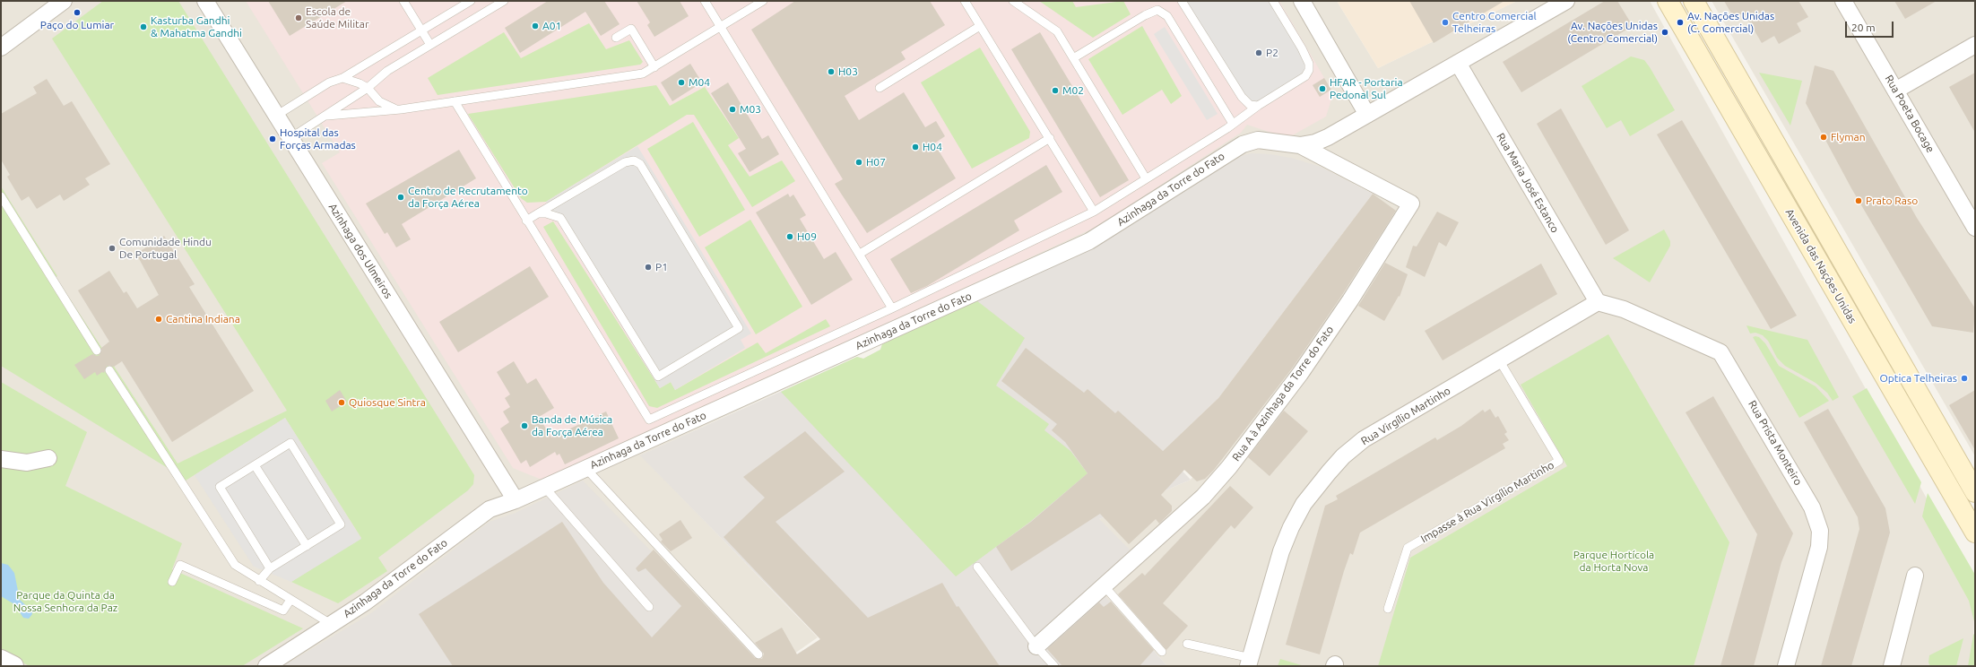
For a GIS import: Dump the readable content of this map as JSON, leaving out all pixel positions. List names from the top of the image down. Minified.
{"streets":{"main road":["Avenida das Nações Unidas"],"street":["Rua Poeta Bocage","Rua Maria José Estanco","Azinhaga da Torre do Fato","Azinhaga dos Ulmeiros","Rua A à Azinhaga da Torre do Fato","Rua Virgílio Martinho","Rua Prista Monteiro"],"lane":["Impasse à Rua Virgílio Martinho"]},"crossings":[["Rua Maria José Estanco","Azinhaga da Torre do Fato"],["Rua Maria José Estanco","Rua Virgílio Martinho"],["Rua Maria José Estanco","Rua Prista Monteiro"],["Azinhaga da Torre do Fato","Azinhaga dos Ulmeiros"],["Azinhaga da Torre do Fato","Rua A à Azinhaga da Torre do Fato"],["Rua Virgílio Martinho","Rua Prista Monteiro"],["Rua Virgílio Martinho","Impasse à Rua Virgílio Martinho"]],"parks":["Parque Hortícola da Horta Nova","Parque da Quinta da Nossa Senhora da Paz"],"places":["Paço do Lumiar","Escola de Saúde Militar","Centro Comercial Telheiras","Av. Nações Unidas (C. Comercial)","A01","Kasturba Gandhi & Mahatma Gandhi","Av. Nações Unidas (Centro Comercial)","P2","H03","M04","HFAR - Portaria Pedonal Sul","M02","M03","Flyman","Hospital das Forças Armadas","H04","H07","Centro de Recrutamento da Força Aérea","Prato Raso","H09","Comunidade Hindu De Portugal","P1","Cantina Indiana","Optica Telheiras","Quiosque Sintra","Banda de Música da Força Aérea"],"scale_bar":"20 m"}
